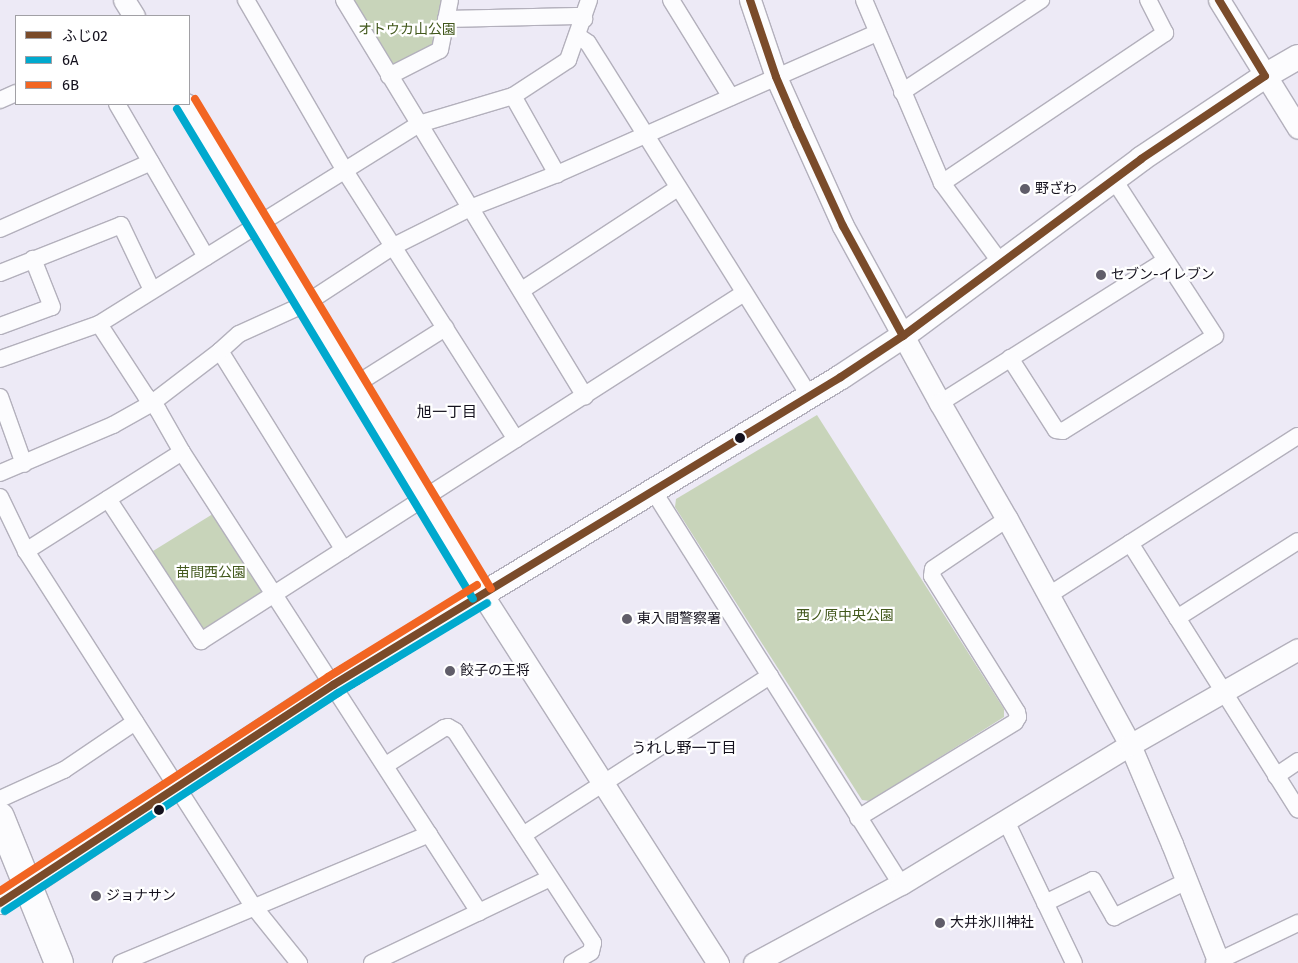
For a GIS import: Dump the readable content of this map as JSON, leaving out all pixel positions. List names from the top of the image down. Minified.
{"districts":["旭一丁目","うれし野一丁目"],"parks":["オトウカ山公園","苗間西公園","西ノ原中央公園"],"places":["野ざわ","セブン-イレブン","東入間警察署","餃子の王将","ジョナサン","大井氷川神社"],"lines":["transit line ふじ02","transit line 6B","transit line 6A"],"legend":["ふじ02","6A","6B"]}
